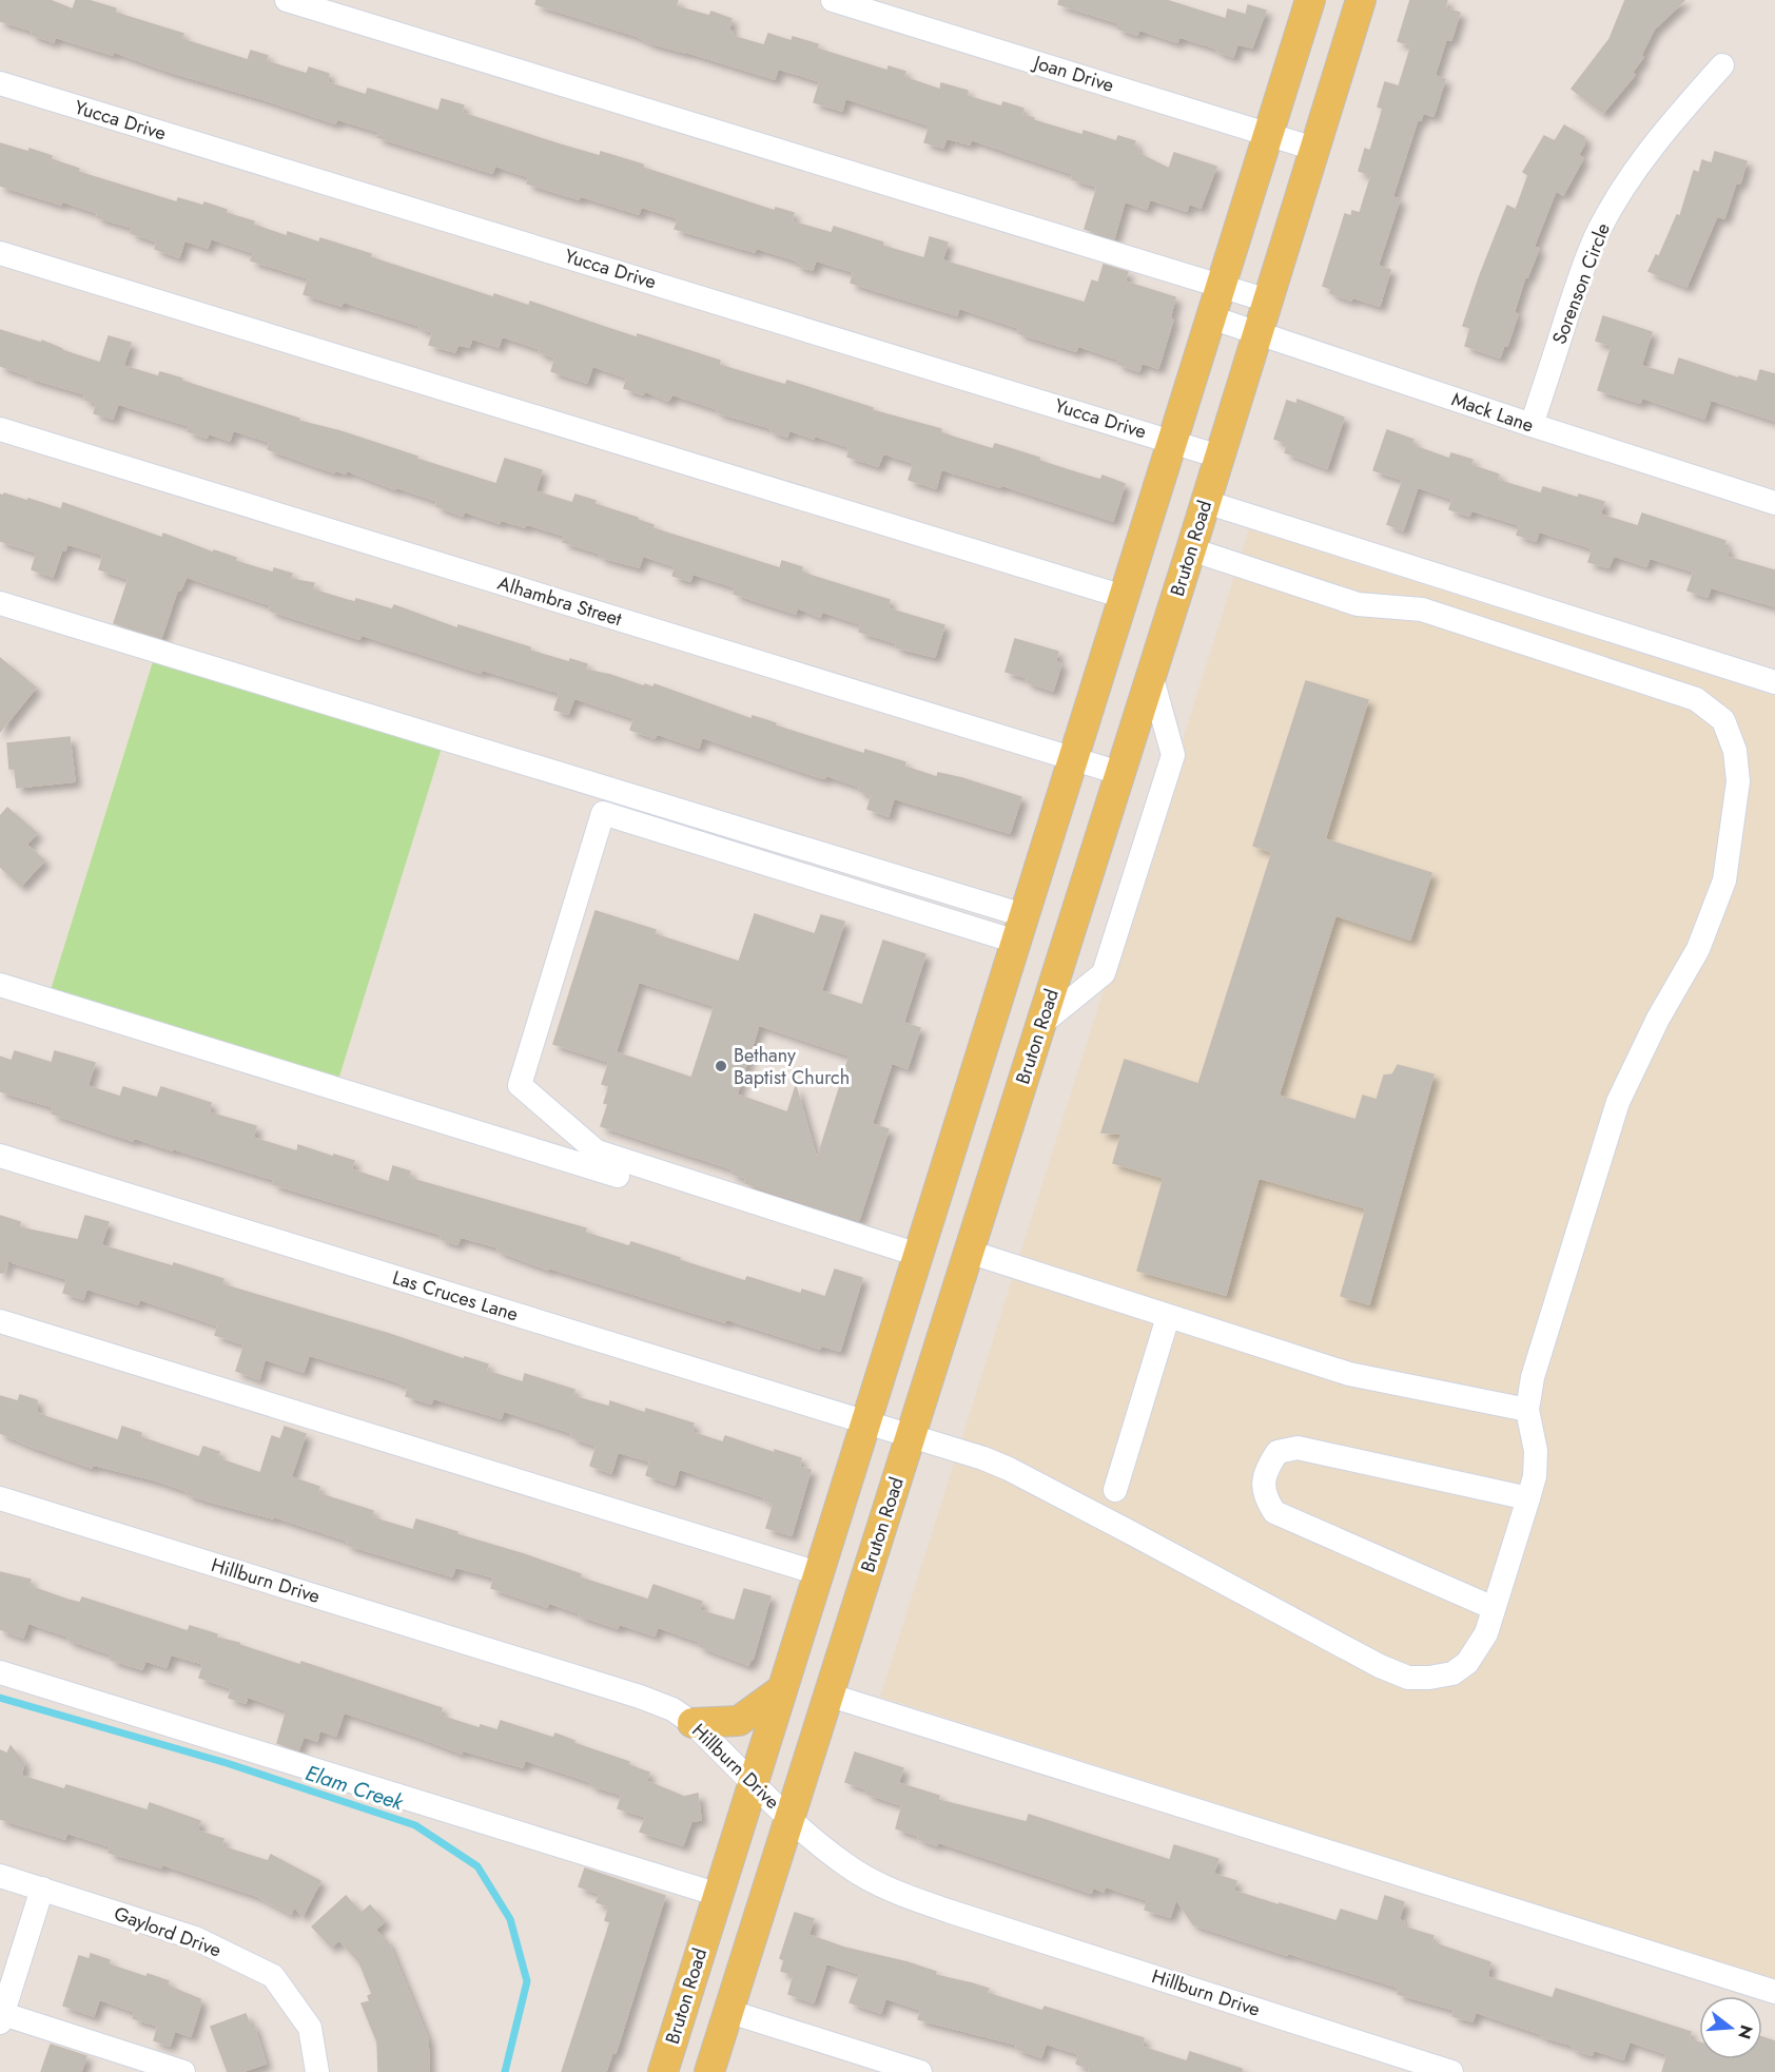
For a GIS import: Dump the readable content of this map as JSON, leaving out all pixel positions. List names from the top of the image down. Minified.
{"streets":{"main road":["Bruton Road"],"street":["Joan Drive","Yucca Drive","Sorenson Circle","Mack Lane","Alhambra Street","Las Cruces Lane","Hillburn Drive","Gaylord Drive"]},"crossings":[["Joan Drive","Bruton Road"],["Yucca Drive","Bruton Road"],["Sorenson Circle","Mack Lane"],["Mack Lane","Bruton Road"],["Bruton Road","Alhambra Street"],["Bruton Road","Las Cruces Lane"],["Bruton Road","Hillburn Drive"]],"water":["Elam Creek"],"places":["Bethany Baptist Church"],"north":"right"}
